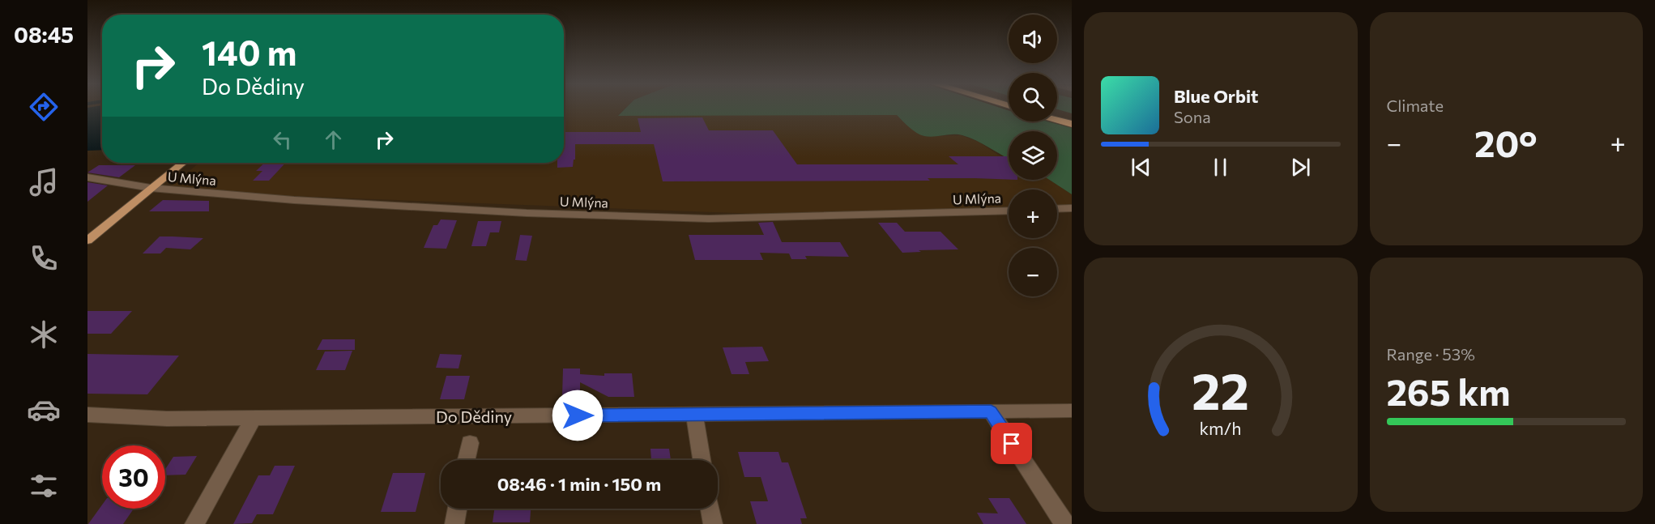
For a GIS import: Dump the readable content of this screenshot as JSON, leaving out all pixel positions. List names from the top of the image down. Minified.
{"streets":{"street":["U Mlýna","Do Dědiny"]},"page":{"tabs":"08:45","tile":["Climate",["Range · 53%","265 km"]],"map_buttons":["+","−"],"turn":["140 m","Do Dědiny"],"song":["Blue Orbit","Sona"],"heat":["−","20°","+"],"limit":"30","trip":"08:46 · 1 min · 150 m","gauge":["22","km/h"]}}
